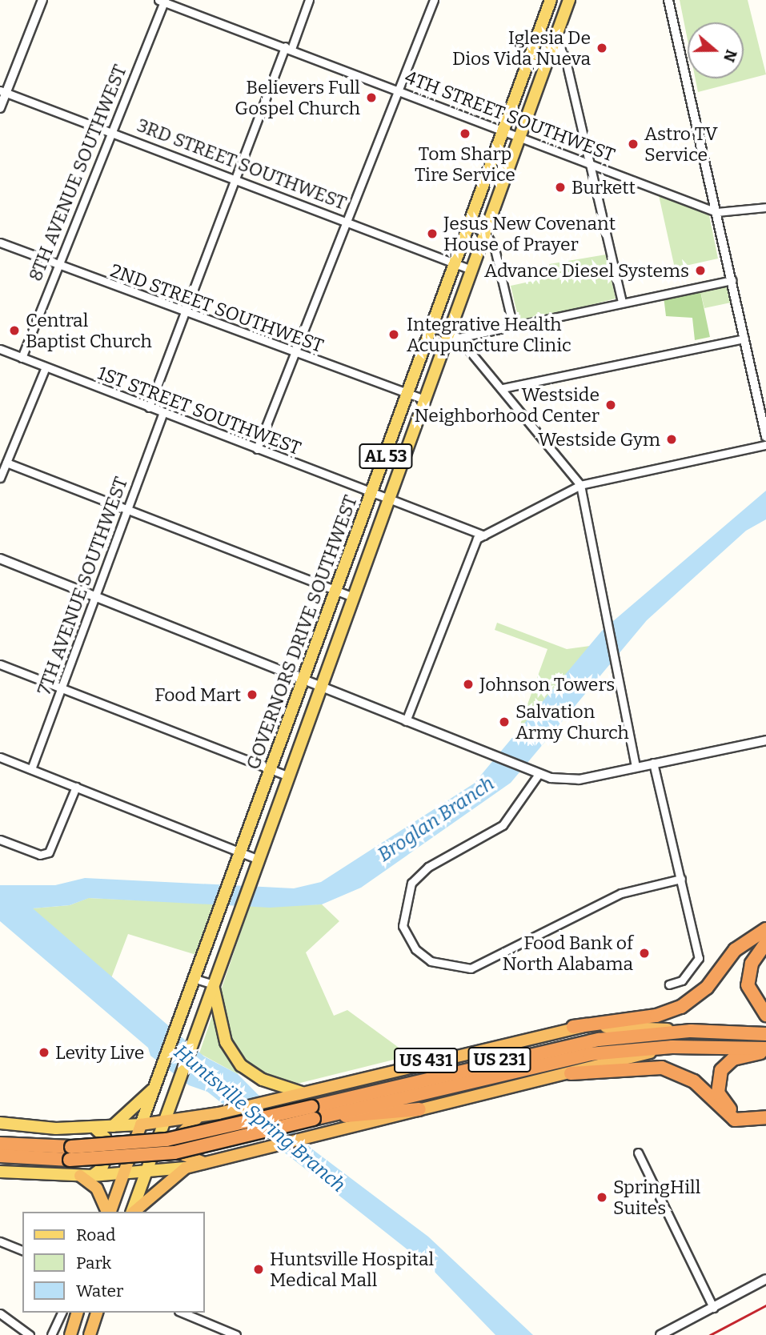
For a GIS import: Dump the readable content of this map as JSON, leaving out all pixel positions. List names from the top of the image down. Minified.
{"streets":{"highway":["GOVERNORS DRIVE SOUTHWEST","US 231","US 431"],"main road":["AL 53"],"street":["4TH STREET SOUTHWEST","3RD STREET SOUTHWEST","8TH AVENUE SOUTHWEST","2ND STREET SOUTHWEST","1ST STREET SOUTHWEST","7TH AVENUE SOUTHWEST"]},"crossings":[["4TH STREET SOUTHWEST","8TH AVENUE SOUTHWEST"],["4TH STREET SOUTHWEST","GOVERNORS DRIVE SOUTHWEST"],["3RD STREET SOUTHWEST","8TH AVENUE SOUTHWEST"],["3RD STREET SOUTHWEST","GOVERNORS DRIVE SOUTHWEST"],["8TH AVENUE SOUTHWEST","2ND STREET SOUTHWEST"],["8TH AVENUE SOUTHWEST","1ST STREET SOUTHWEST"],["2ND STREET SOUTHWEST","GOVERNORS DRIVE SOUTHWEST"],["1ST STREET SOUTHWEST","7TH AVENUE SOUTHWEST"],["1ST STREET SOUTHWEST","GOVERNORS DRIVE SOUTHWEST"],["GOVERNORS DRIVE SOUTHWEST","US 431"],["US 231","US 431"]],"water":["Broglan Branch","Huntsville Spring Branch"],"places":["Iglesia De Dios Vida Nueva","Believers Full Gospel Church","Tom Sharp Tire Service","Astro TV Service","Burkett","Jesus New Covenant House of Prayer","Advance Diesel Systems","Central Baptist Church","Integrative Health Acupuncture Clinic","Westside Neighborhood Center","Westside Gym","Johnson Towers","Food Mart","Salvation Army Church","Food Bank of North Alabama","Levity Live","SpringHill Suites","Huntsville Hospital Medical Mall"],"legend":["Road","Park","Water"],"north":"right"}
